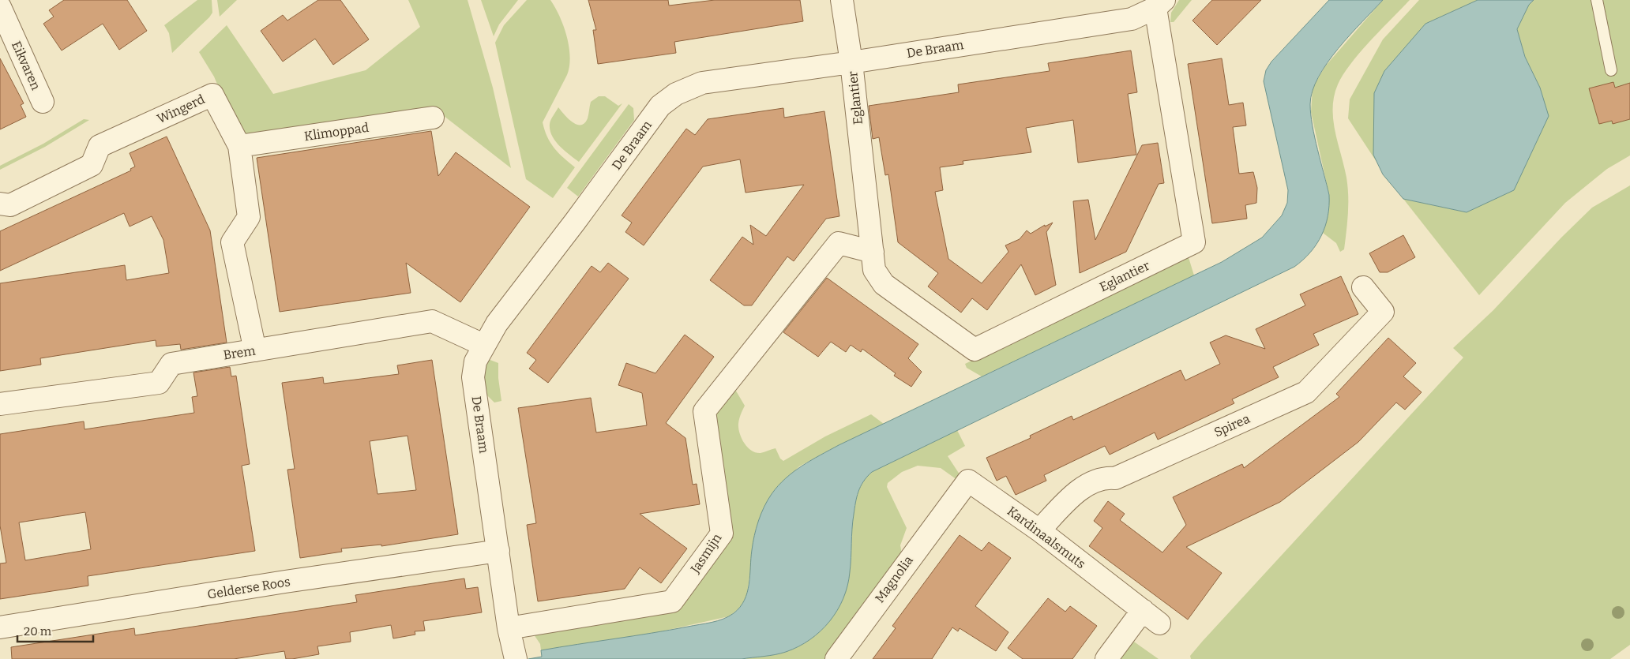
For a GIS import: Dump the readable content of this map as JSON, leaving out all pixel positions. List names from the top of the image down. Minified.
{"streets":{"street":["De Braam","Eikvaren","Eglantier","Wingerd","Klimoppad","Brem","Spirea","Kardinaalsmuts","Jasmijn","Magnolia","Gelderse Roos"]},"crossings":[["De Braam","Eglantier"],["De Braam","Brem"],["De Braam","Jasmijn"],["De Braam","Gelderse Roos"],["Eglantier","Jasmijn"],["Wingerd","Klimoppad"],["Wingerd","Brem"],["Spirea","Kardinaalsmuts"],["Kardinaalsmuts","Magnolia"]],"scale_bar":"20 m"}
